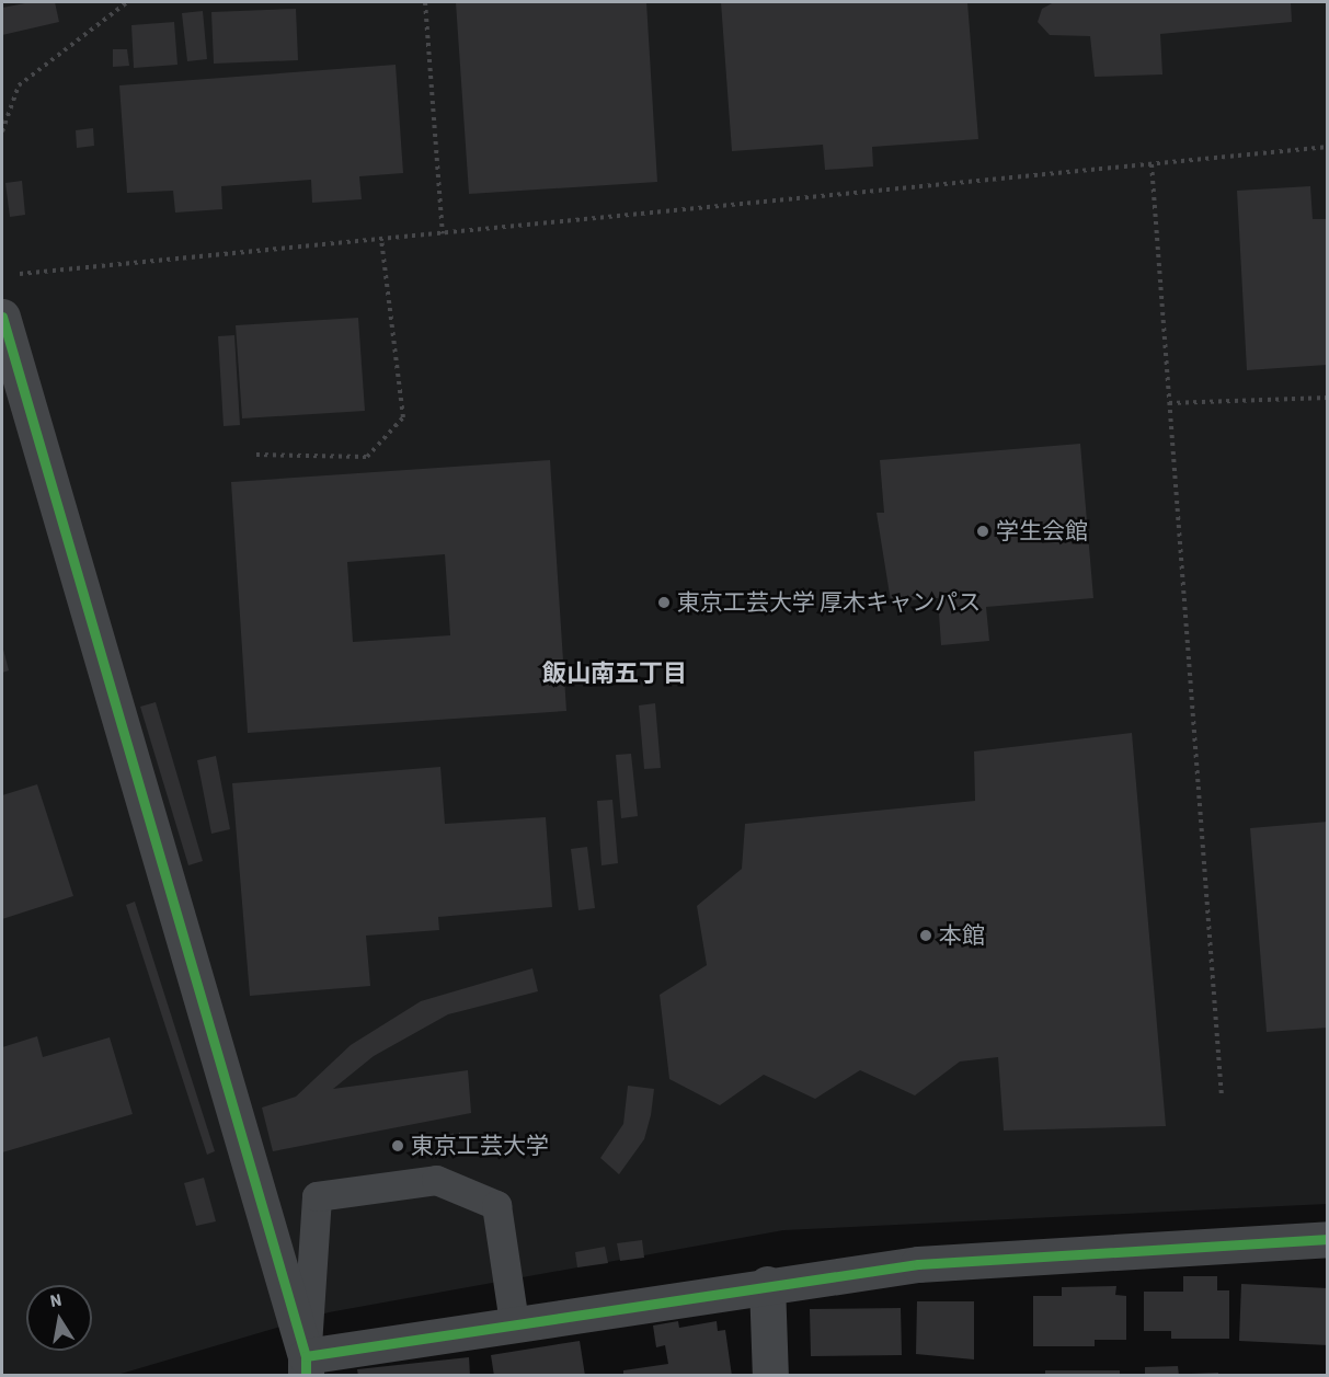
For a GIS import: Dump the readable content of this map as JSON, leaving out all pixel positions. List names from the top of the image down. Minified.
{"districts":["飯山南五丁目"],"places":["学生会館","東京工芸大学 厚木キャンパス","本館","東京工芸大学"],"north":"top"}
